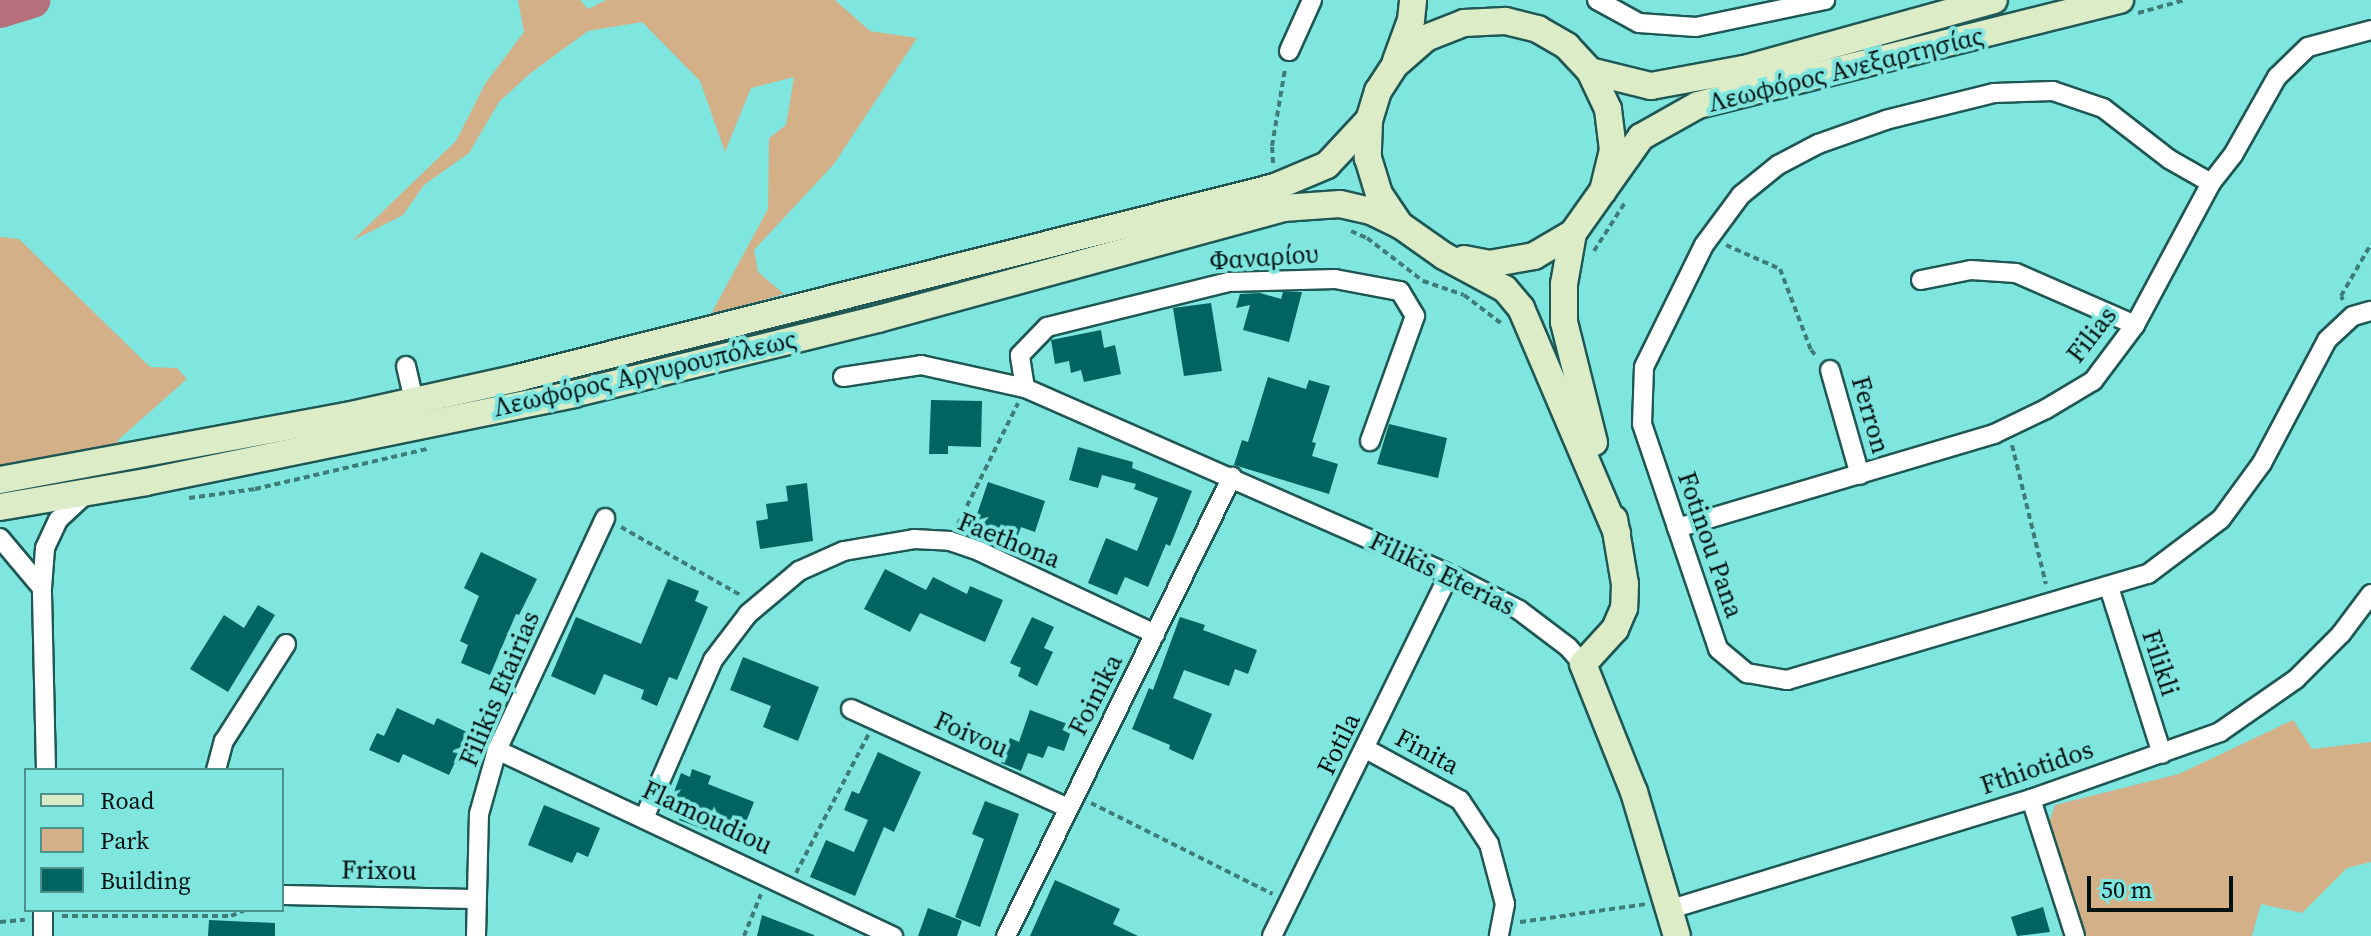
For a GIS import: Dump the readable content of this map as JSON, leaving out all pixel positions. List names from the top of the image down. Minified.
{"streets":{"main road":["Λεωφόρος Ανεξαρτησίας","Λεωφόρος Αργυρουπόλεως","Filikis Eterias"],"street":["Φαναρίου","Filias","Ferron","Faethona","Fotinou Pana","Filikli","Filikis Etairias","Foinika","Foivou","Fotila","Finita","Fthiotidos","Flamoudiou","Frixou"]},"crossings":[["Φαναρίου","Filikis Eterias"],["Filias","Ferron"],["Filias","Fotinou Pana"],["Faethona","Foinika"],["Faethona","Flamoudiou"],["Fotinou Pana","Filikli"],["Filikis Eterias","Foinika"],["Filikis Eterias","Fotila"],["Filikis Eterias","Fthiotidos"],["Filikli","Fthiotidos"],["Filikis Etairias","Flamoudiou"],["Filikis Etairias","Frixou"],["Foinika","Foivou"],["Fotila","Finita"]],"legend":["Road","Park","Building"],"scale_bar":"50 m"}
